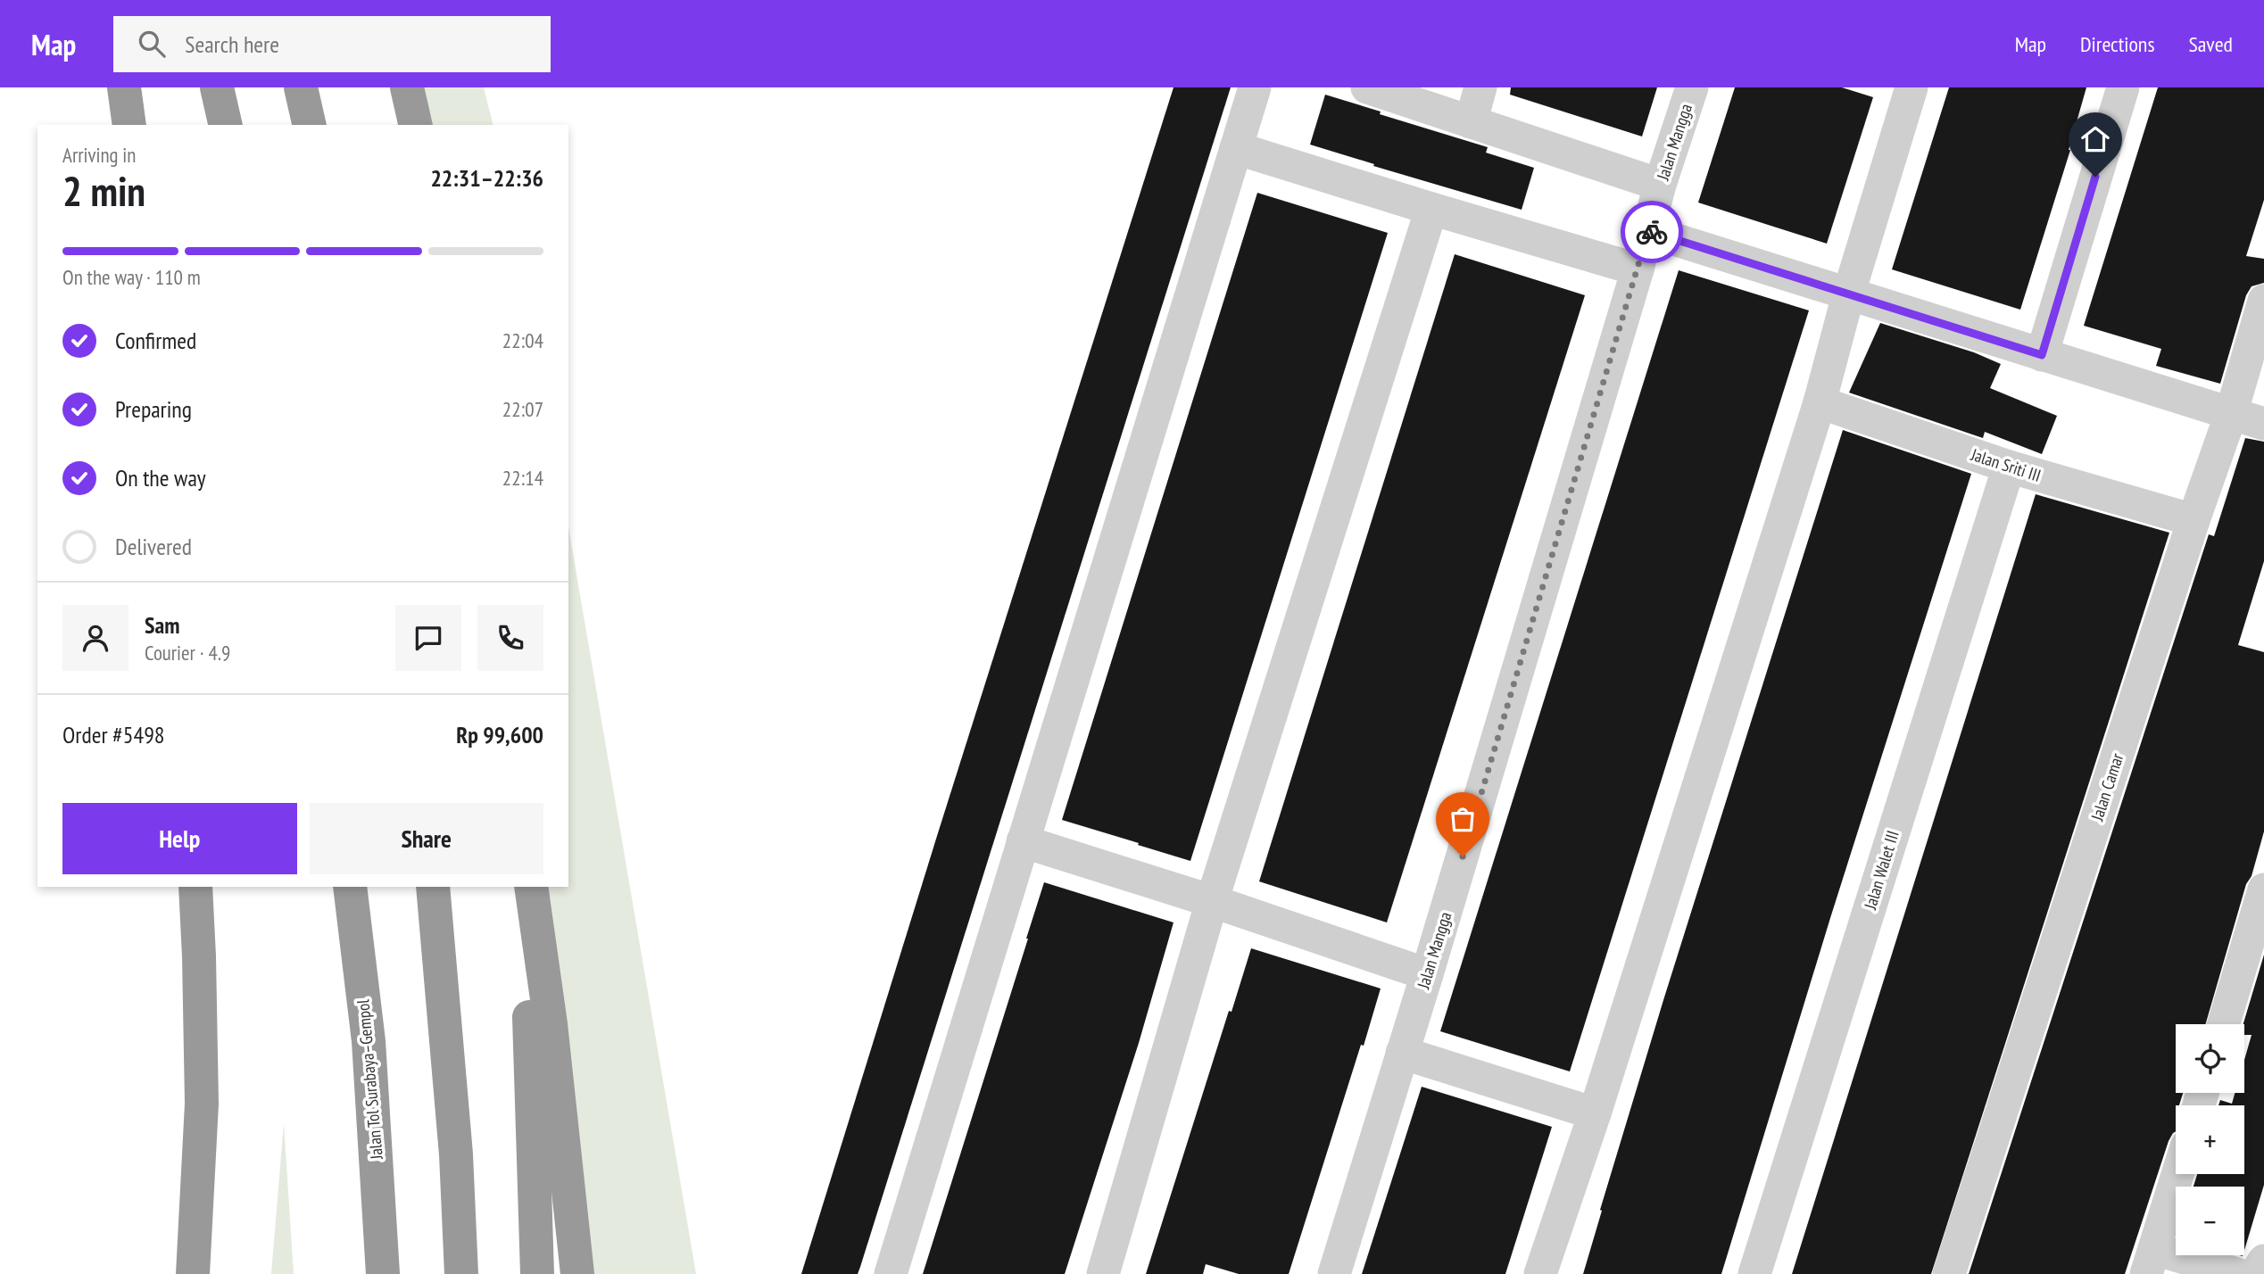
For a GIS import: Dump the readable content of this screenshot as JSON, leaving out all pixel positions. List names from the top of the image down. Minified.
{"streets":{"highway":["Jalan Tol Surabaya–Gempol"],"street":["Jalan Mangga","Jalan Sriti III","Jalan Camar","Jalan Walet III"]},"crossings":[["Jalan Sriti III","Jalan Camar"],["Jalan Sriti III","Jalan Walet III"]],"page":{"header":"Map","search":"Search here","nav":["Map","Directions","Saved"],"heading":["2 min","Arriving in","22:31–22:36"],"panel":["Sam","Courier · 4.9","Order #5498","Rp 99,600"],"bar":"On the way · 110 m","list":[["Confirmed","22:04"],["Preparing","22:07"],["On the way","22:14"],"Delivered"],"buttons":["Help","Share"],"map_buttons":["+","−"]}}
